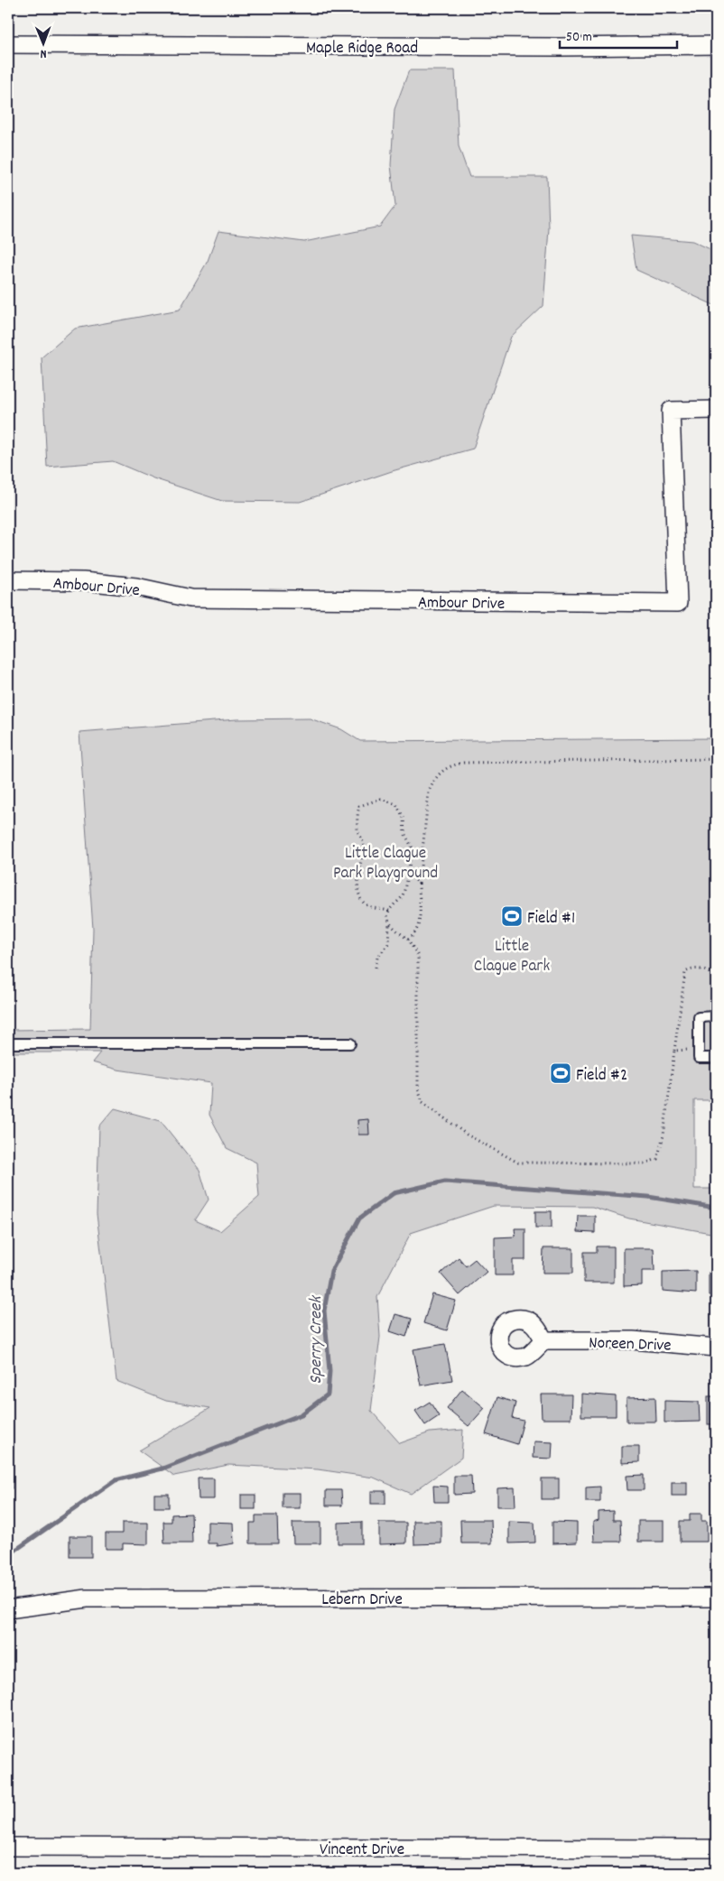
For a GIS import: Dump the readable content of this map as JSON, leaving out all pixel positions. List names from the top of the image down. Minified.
{"streets":{"street":["Maple Ridge Road","Ambour Drive","Noreen Drive","Lebern Drive","Vincent Drive"]},"water":["Sperry Creek"],"parks":["Little Clague Park Playground","Little Clague Park"],"places":{"sports":["Field #1","Field #2"]},"scale_bar":"50 m","north":"bottom"}
